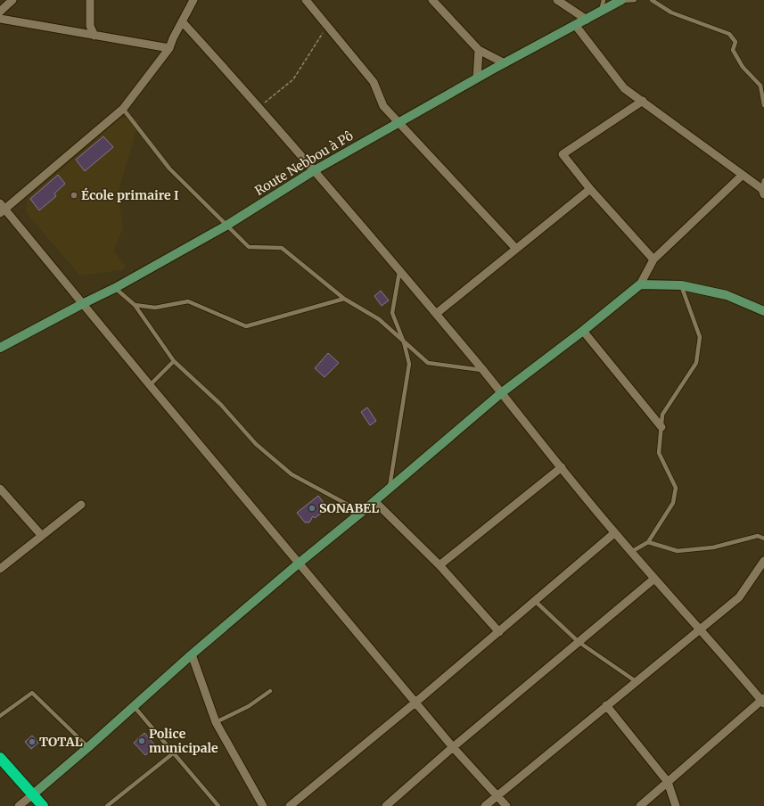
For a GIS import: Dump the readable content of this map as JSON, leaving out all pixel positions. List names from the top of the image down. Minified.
{"streets":{"street":["Route Nebbou à Pô"]},"places":["École primaire I","SONABEL","Police municipale","TOTAL"]}
